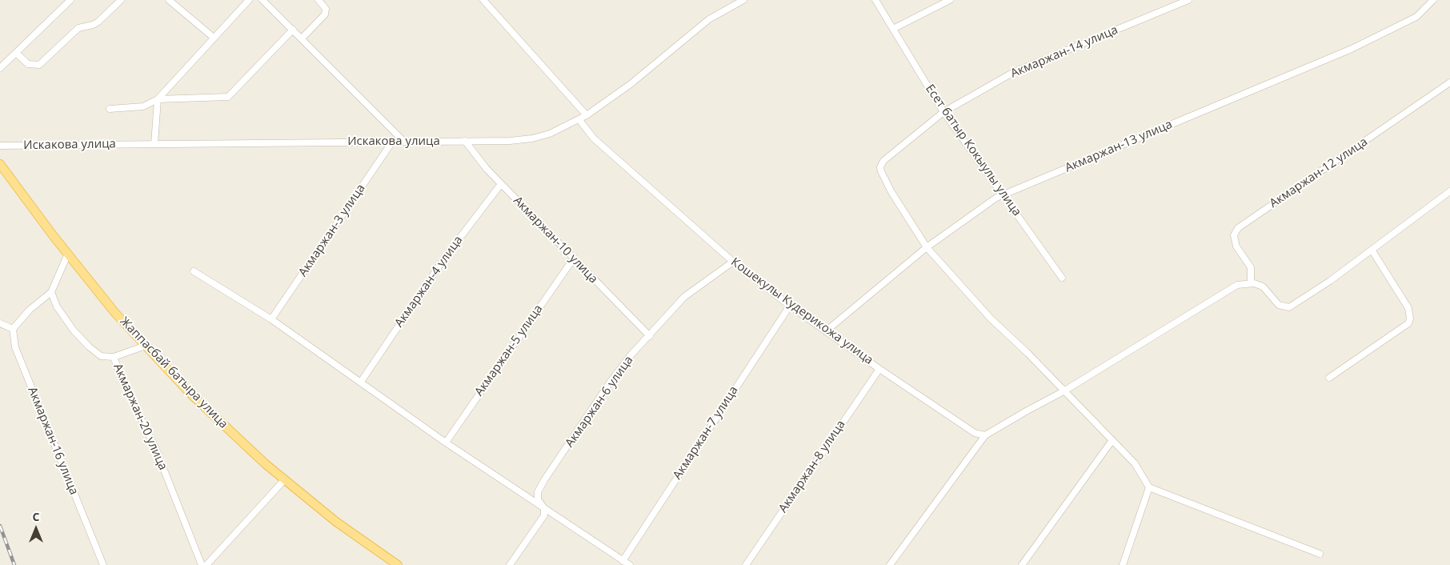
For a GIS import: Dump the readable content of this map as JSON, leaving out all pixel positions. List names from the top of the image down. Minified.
{"streets":{"main road":["Жаппасбай батыра улица"],"street":["Акмаржан-14 улица","Искакова улица","Акмаржан-13 улица","Есет батыр Кокыулы улица","Акмаржан-12 улица","Акмаржан-3 улица","Акмаржан-10 улица","Акмаржан-4 улица","Кошекулы Кудерикожа улица","Акмаржан-5 улица","Акмаржан-6 улица","Акмаржан-20 улица","Акмаржан-7 улица","Акмаржан-16 улица","Акмаржан-8 улица"]},"crossings":[["Акмаржан-14 улица","Акмаржан-13 улица"],["Акмаржан-14 улица","Есет батыр Кокыулы улица"],["Искакова улица","Акмаржан-3 улица"],["Искакова улица","Акмаржан-10 улица"],["Искакова улица","Кошекулы Кудерикожа улица"],["Акмаржан-13 улица","Есет батыр Кокыулы улица"],["Акмаржан-13 улица","Кошекулы Кудерикожа улица"],["Акмаржан-10 улица","Акмаржан-4 улица"],["Акмаржан-10 улица","Акмаржан-5 улица"],["Акмаржан-10 улица","Акмаржан-6 улица"],["Кошекулы Кудерикожа улица","Акмаржан-6 улица"],["Кошекулы Кудерикожа улица","Акмаржан-7 улица"],["Кошекулы Кудерикожа улица","Акмаржан-8 улица"]],"north":"top"}
